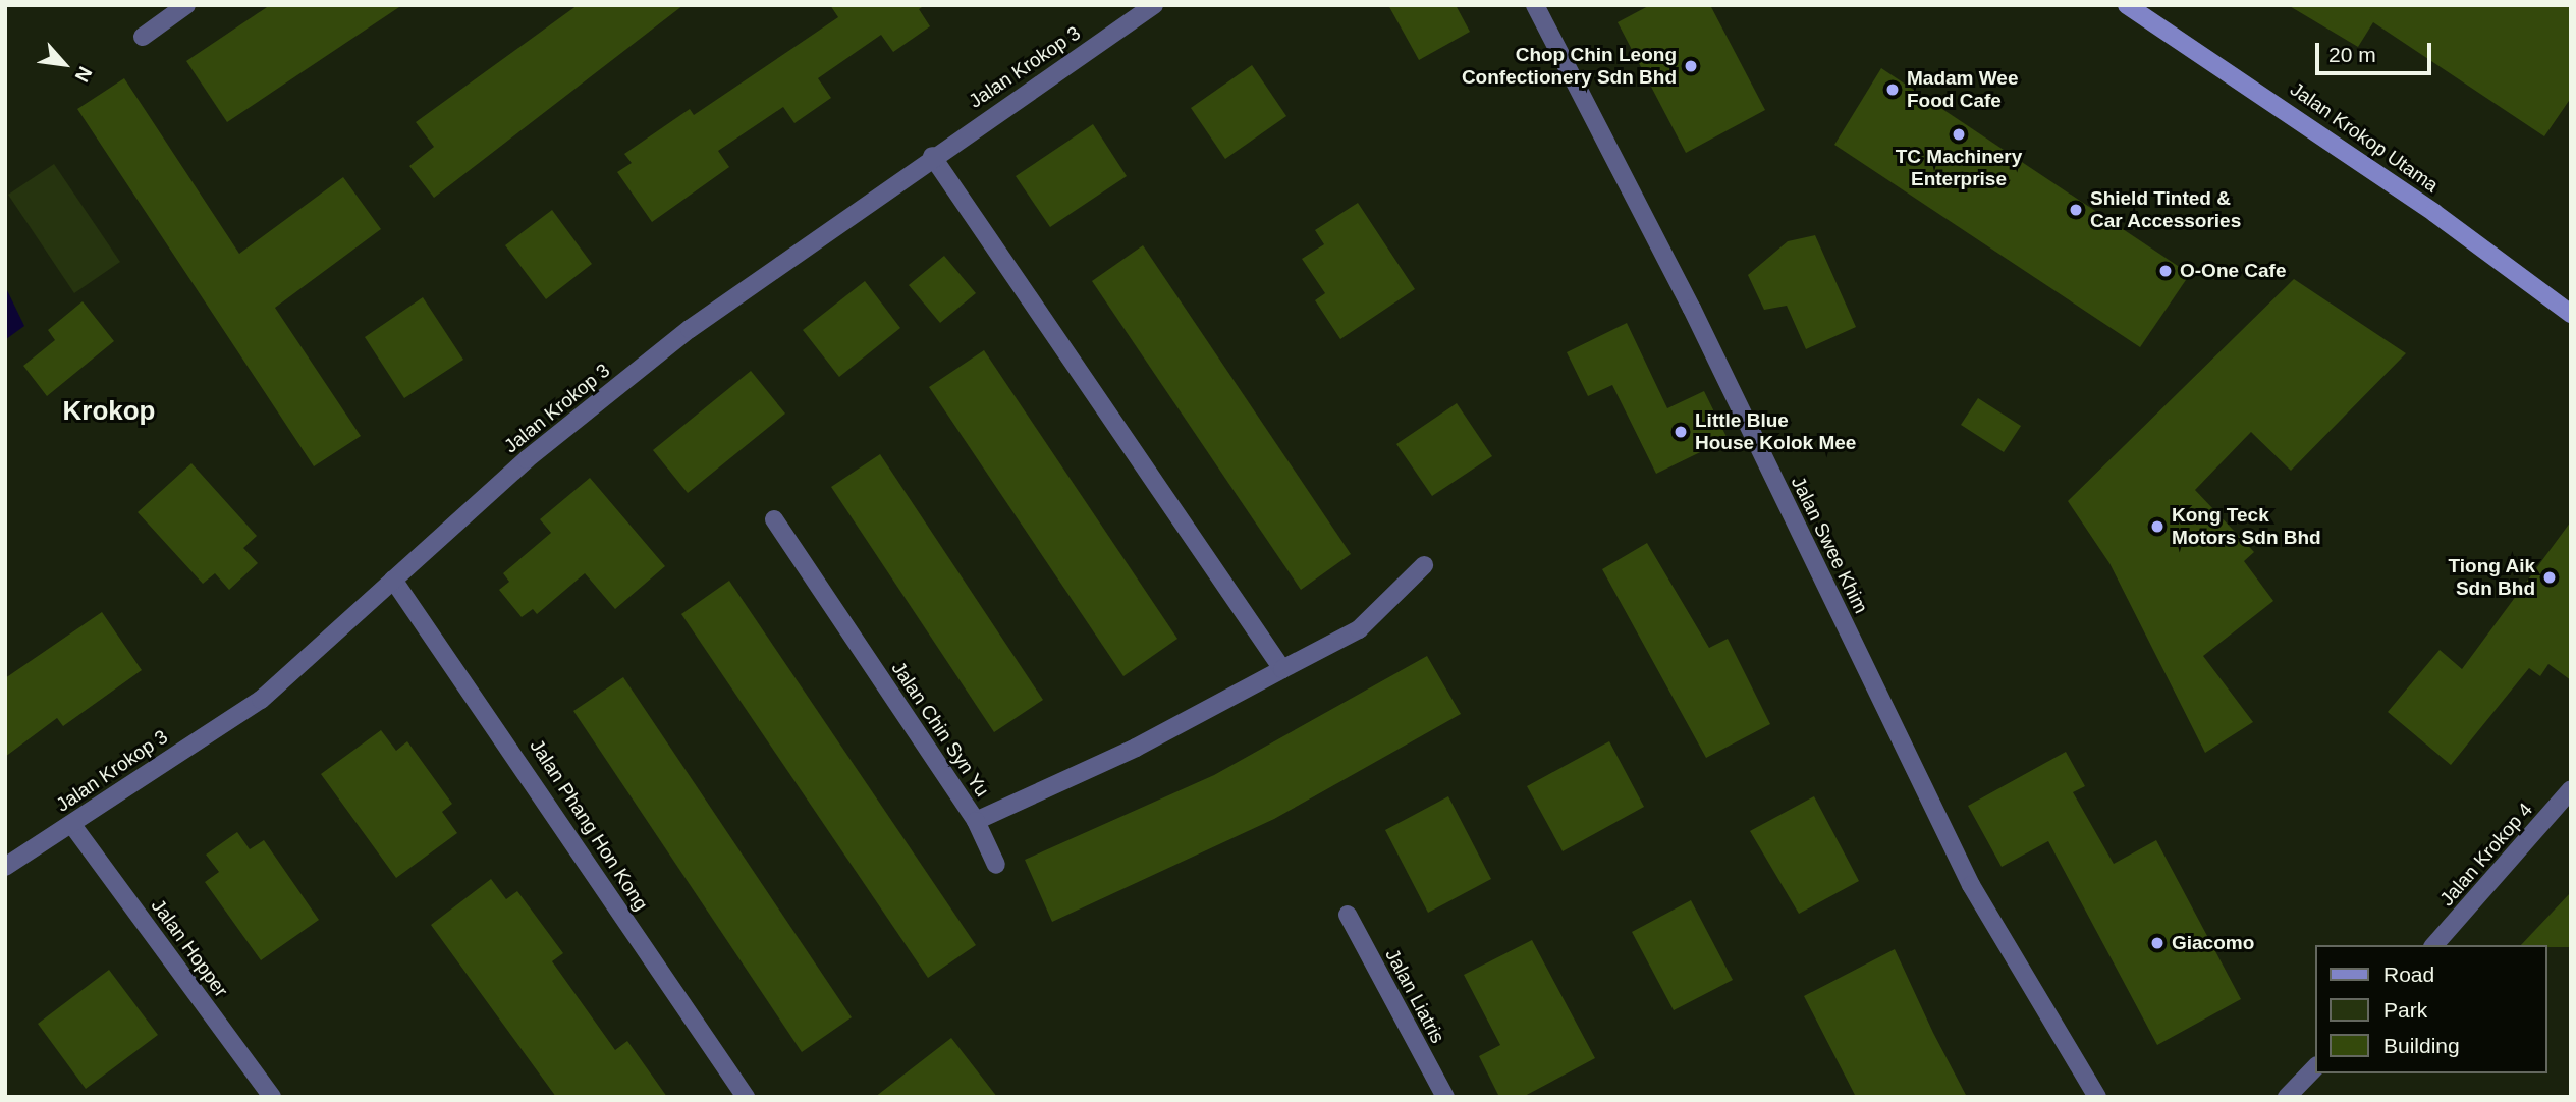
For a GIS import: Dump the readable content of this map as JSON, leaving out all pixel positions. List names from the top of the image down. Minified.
{"streets":{"street":["Jalan Krokop 3","Jalan Krokop Utama","Jalan Swee Khim","Jalan Chin Syn Yu","Jalan Phang Hon Kong","Jalan Krokop 4","Jalan Hopper","Jalan Liatris"]},"crossings":[["Jalan Krokop 3","Jalan Phang Hon Kong"],["Jalan Krokop 3","Jalan Hopper"]],"districts":["Krokop"],"places":["Chop Chin Leong Confectionery Sdn Bhd","Madam Wee Food Cafe","TC Machinery Enterprise","Shield Tinted & Car Accessories","O-One Cafe","Little Blue House Kolok Mee","Kong Teck Motors Sdn Bhd","Tiong Aik Sdn Bhd","Giacomo"],"legend":["Road","Park","Building"],"scale_bar":"20 m","north":"bottom right"}
